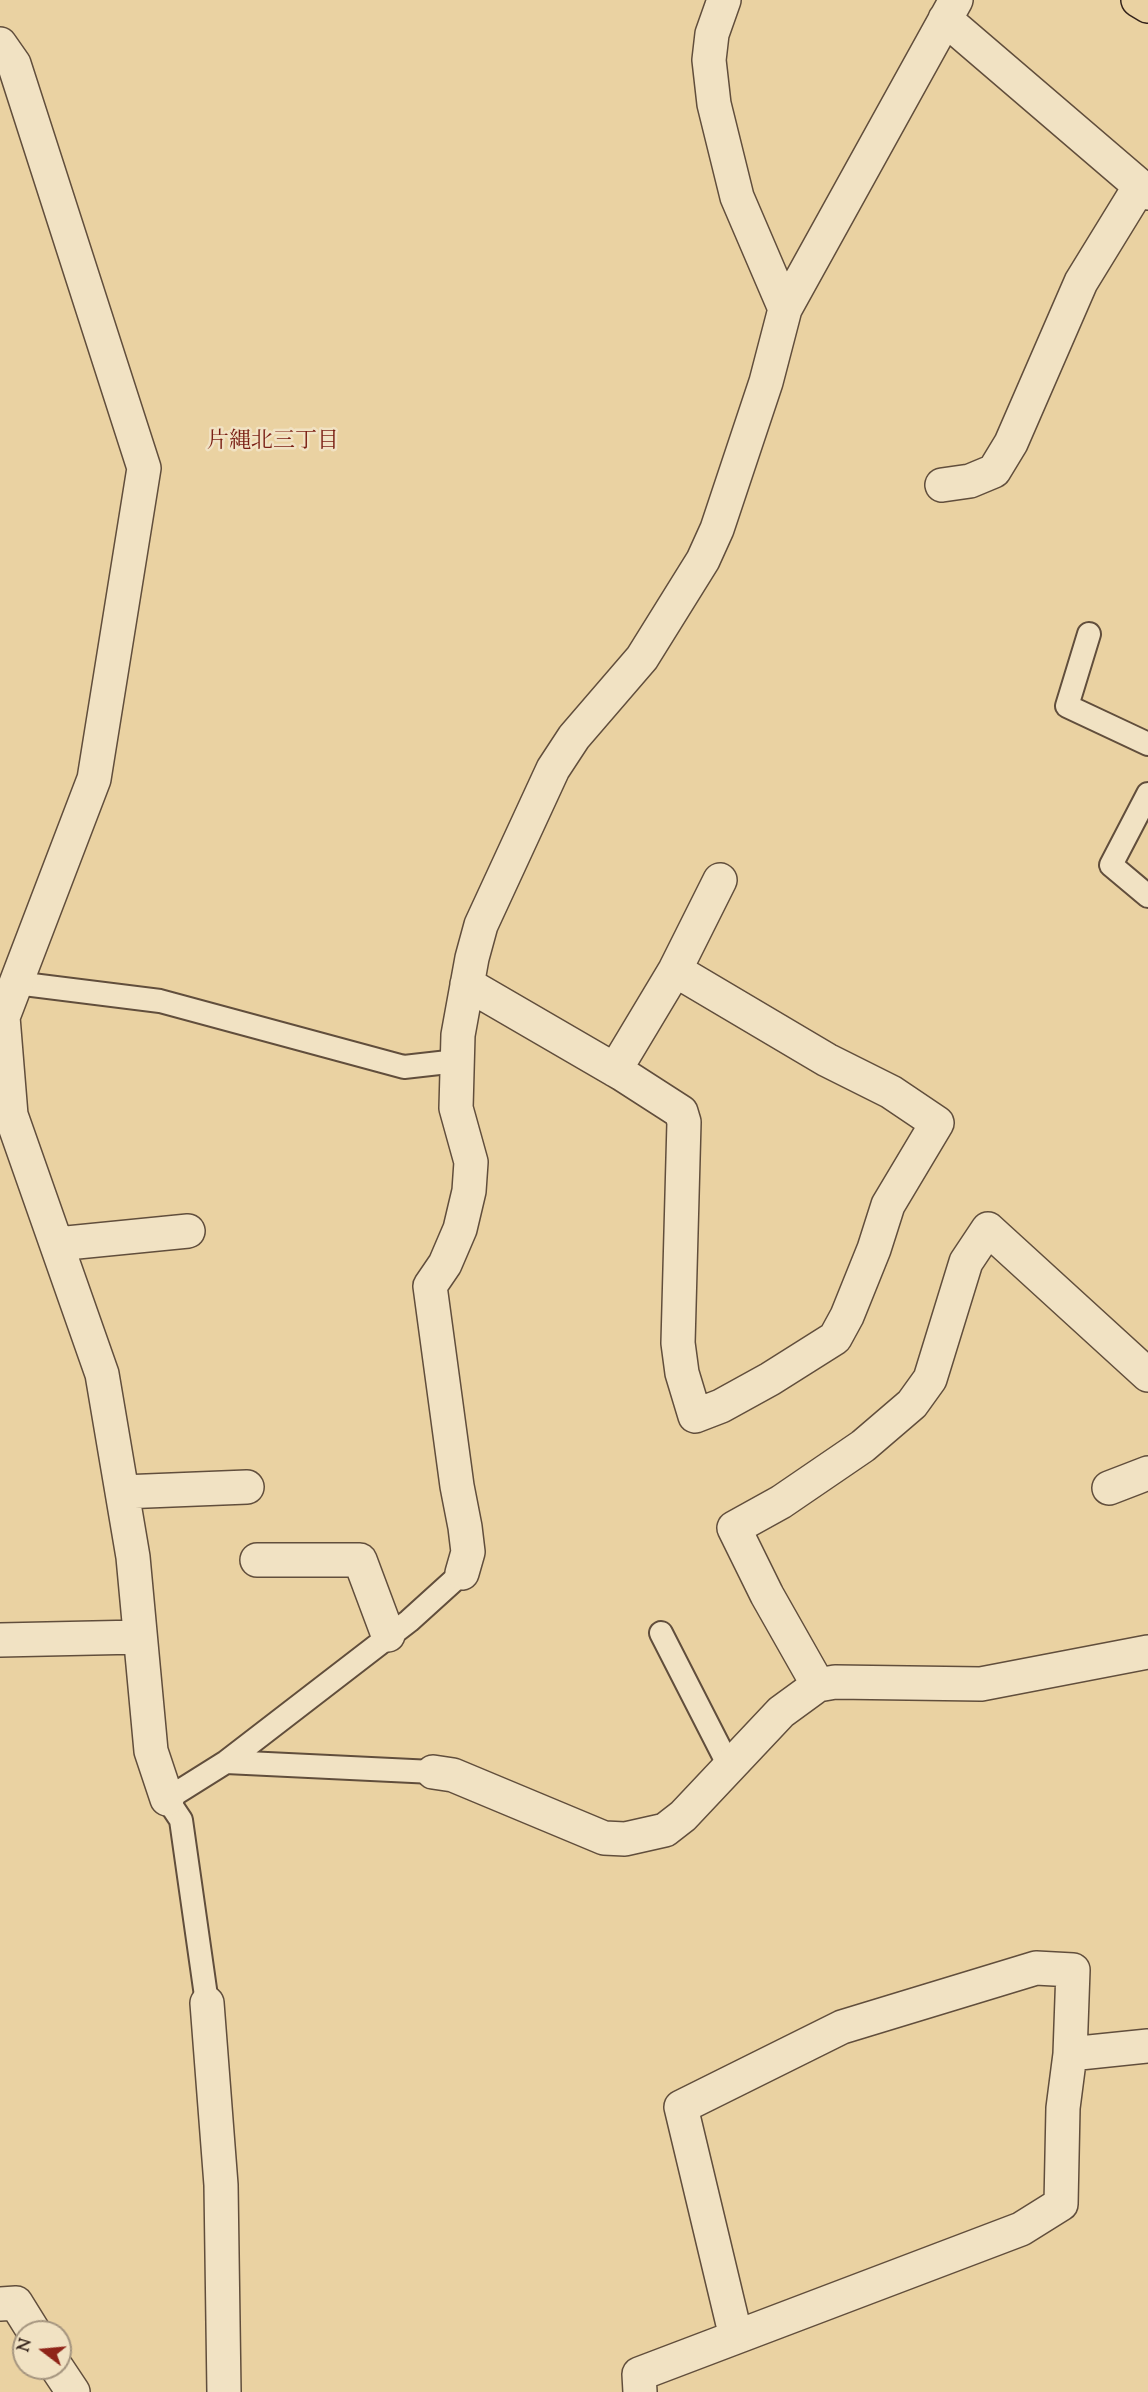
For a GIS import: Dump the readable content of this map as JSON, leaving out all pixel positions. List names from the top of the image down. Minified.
{"districts":["片縄北三丁目"],"north":"left"}
